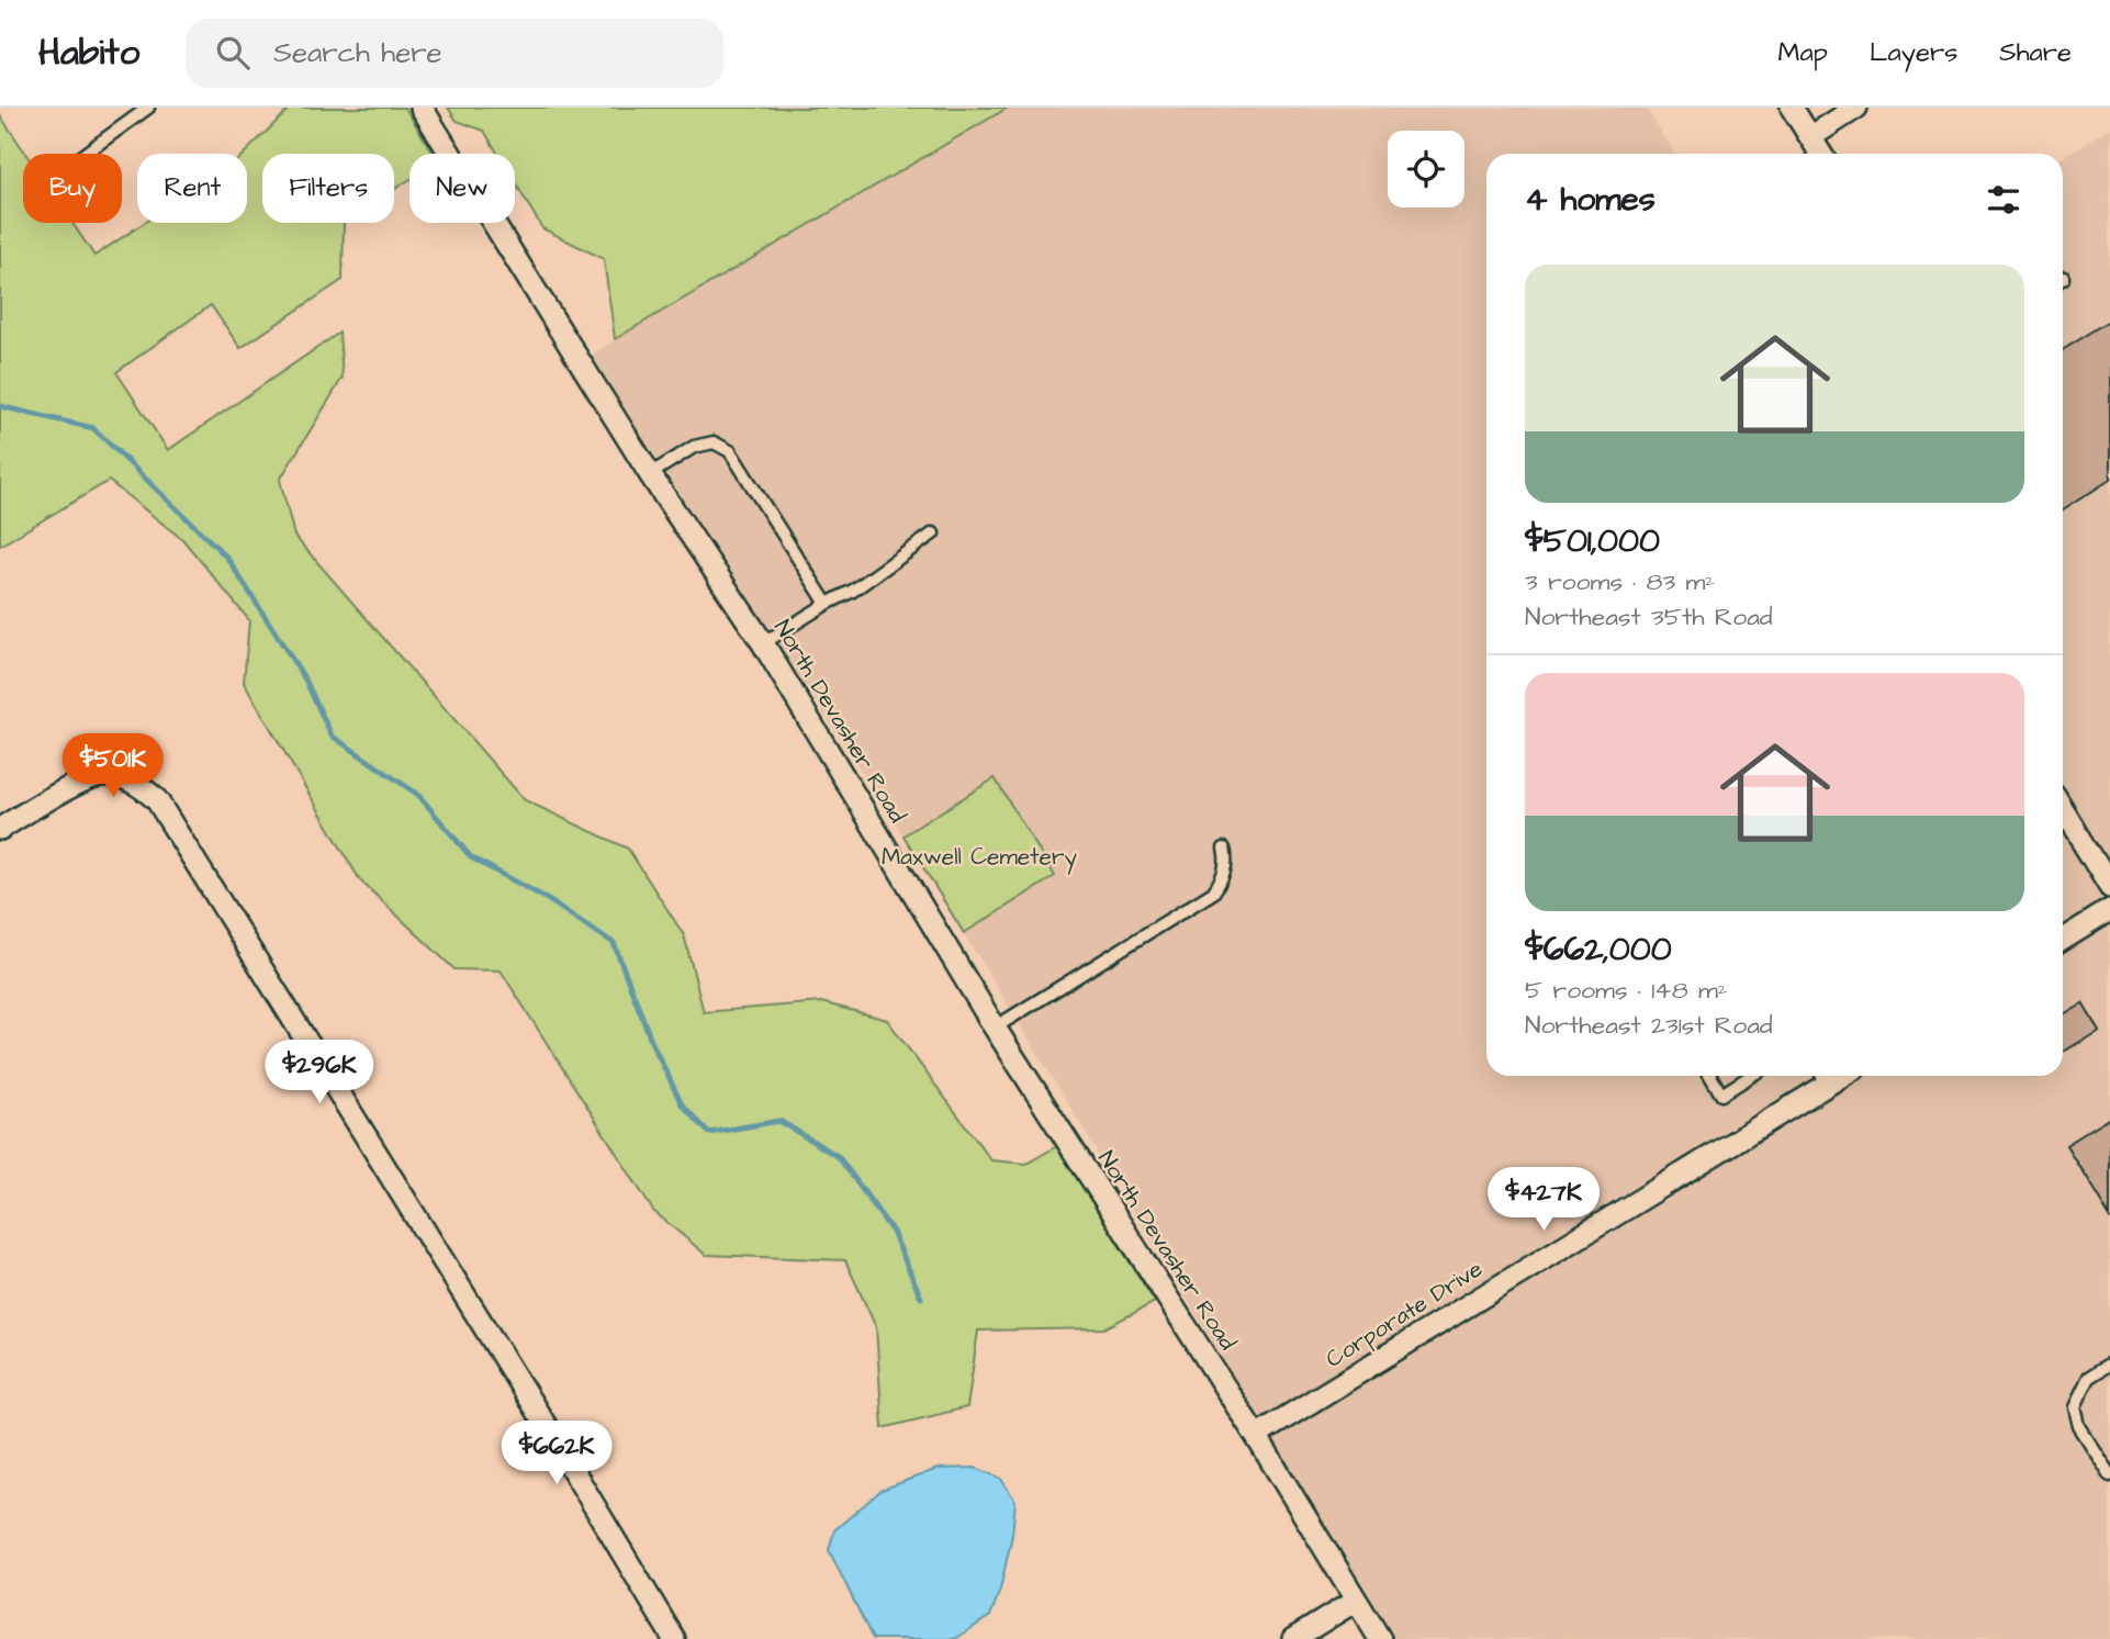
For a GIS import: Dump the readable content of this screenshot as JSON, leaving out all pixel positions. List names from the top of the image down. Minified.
{"streets":{"street":["North Devasher Road","Corporate Drive"]},"crossings":[["North Devasher Road","Corporate Drive"]],"parks":["Maxwell Cemetery"],"page":{"header":"Habito","search":"Search here","nav":["Map","Layers","Share"],"chip":["Buy","Rent","Filters","New"],"heading":"4 homes","list":[{"name":"$501,000","note":"3 rooms · 83 m² · Northeast 35th Road"},{"name":"$662,000","note":"5 rooms · 148 m² · Northeast 231st Road"}],"price":["$501K","$296K","$427K","$662K"]}}
